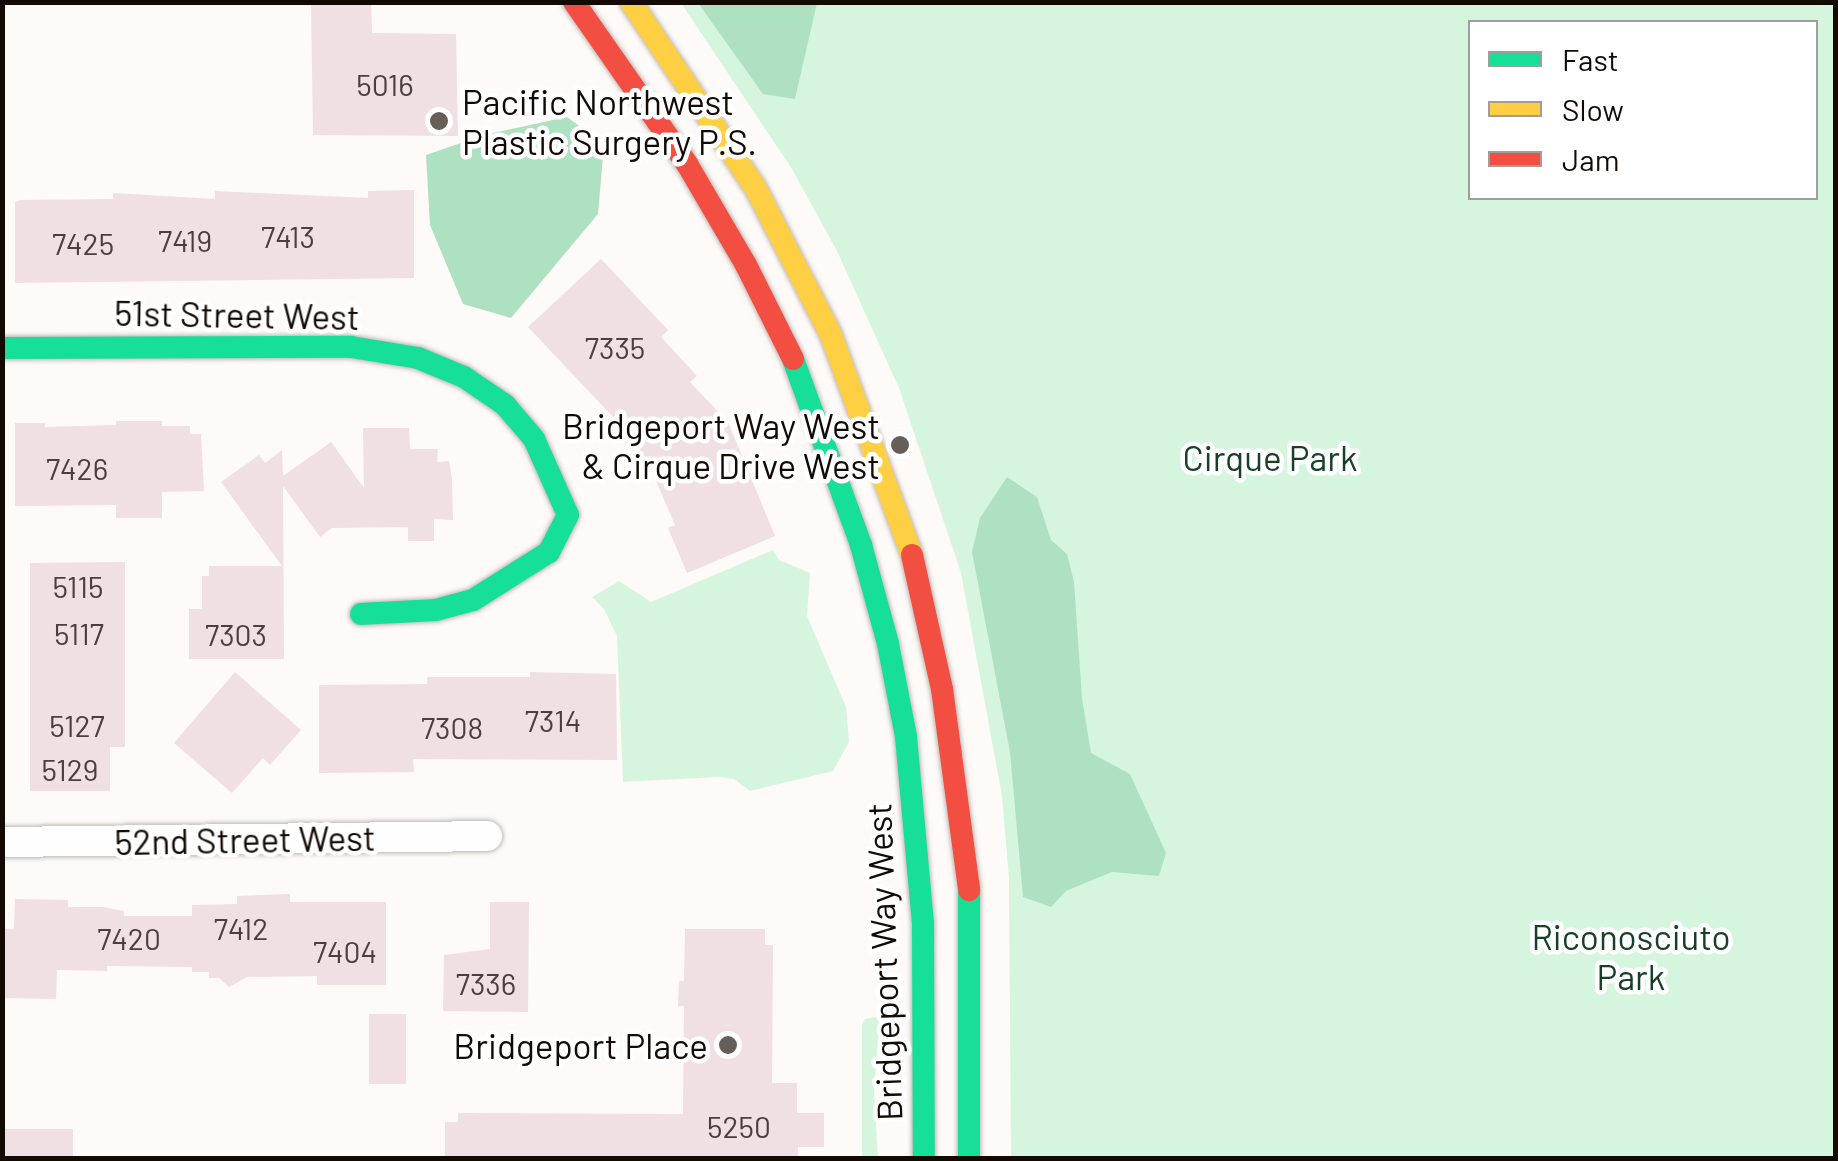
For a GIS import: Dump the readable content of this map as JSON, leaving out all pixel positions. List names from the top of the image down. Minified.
{"streets":{"main road":["51st Street West","Bridgeport Way West"],"street":["52nd Street West"]},"parks":["Cirque Park","Riconosciuto Park"],"places":["Pacific Northwest Plastic Surgery P.S.","Bridgeport Way West & Cirque Drive West","Bridgeport Place"],"house_numbers":["5016","7413","7419","7425","7335","7426","5115","5117","7303","7314","5127","7308","5129","7412","7420","7404","7336","5250"],"legend":["Fast","Slow","Jam"]}
